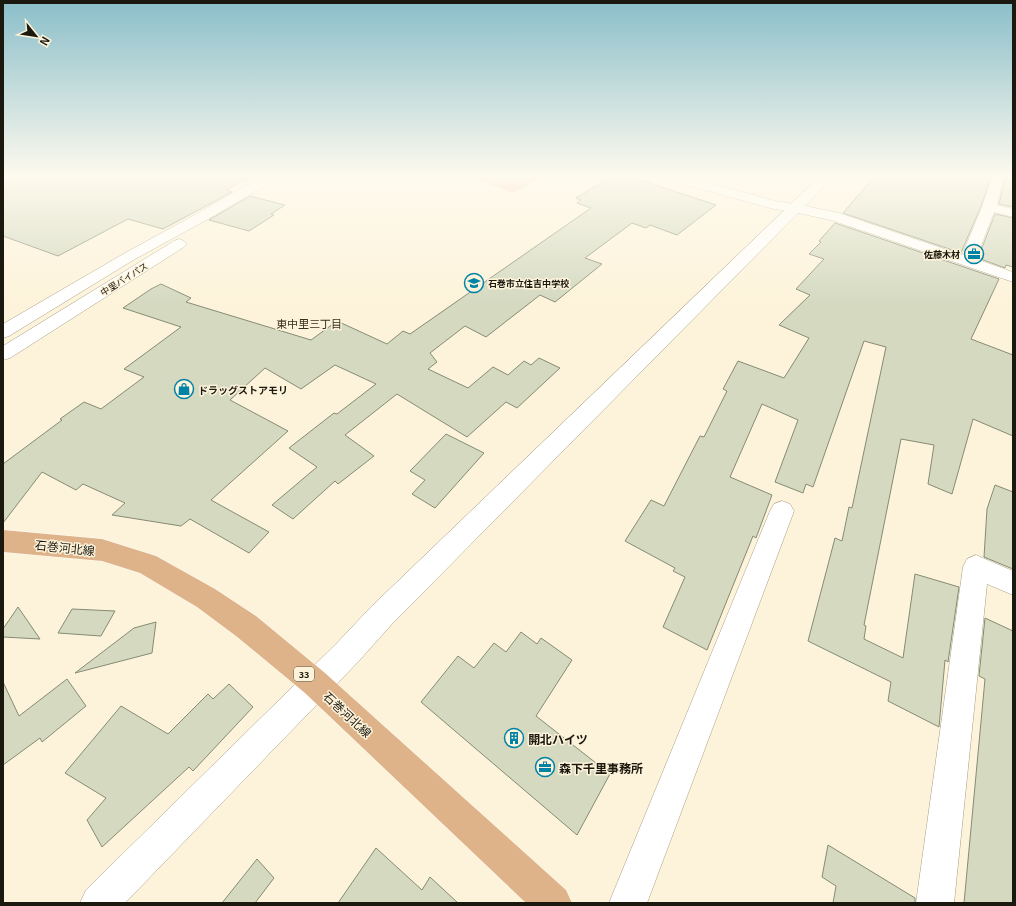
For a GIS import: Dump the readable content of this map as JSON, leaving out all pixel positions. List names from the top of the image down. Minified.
{"streets":{"main road":["石巻河北線","33"],"street":["中里バイパス"]},"districts":["東中里三丁目"],"places":{"office":["佐藤木材","森下千里事務所"],"school or university":["石巻市立住吉中学校"],"shop":["ドラッグストアモリ"],"building":["開北ハイツ"]},"north":"bottom right"}
